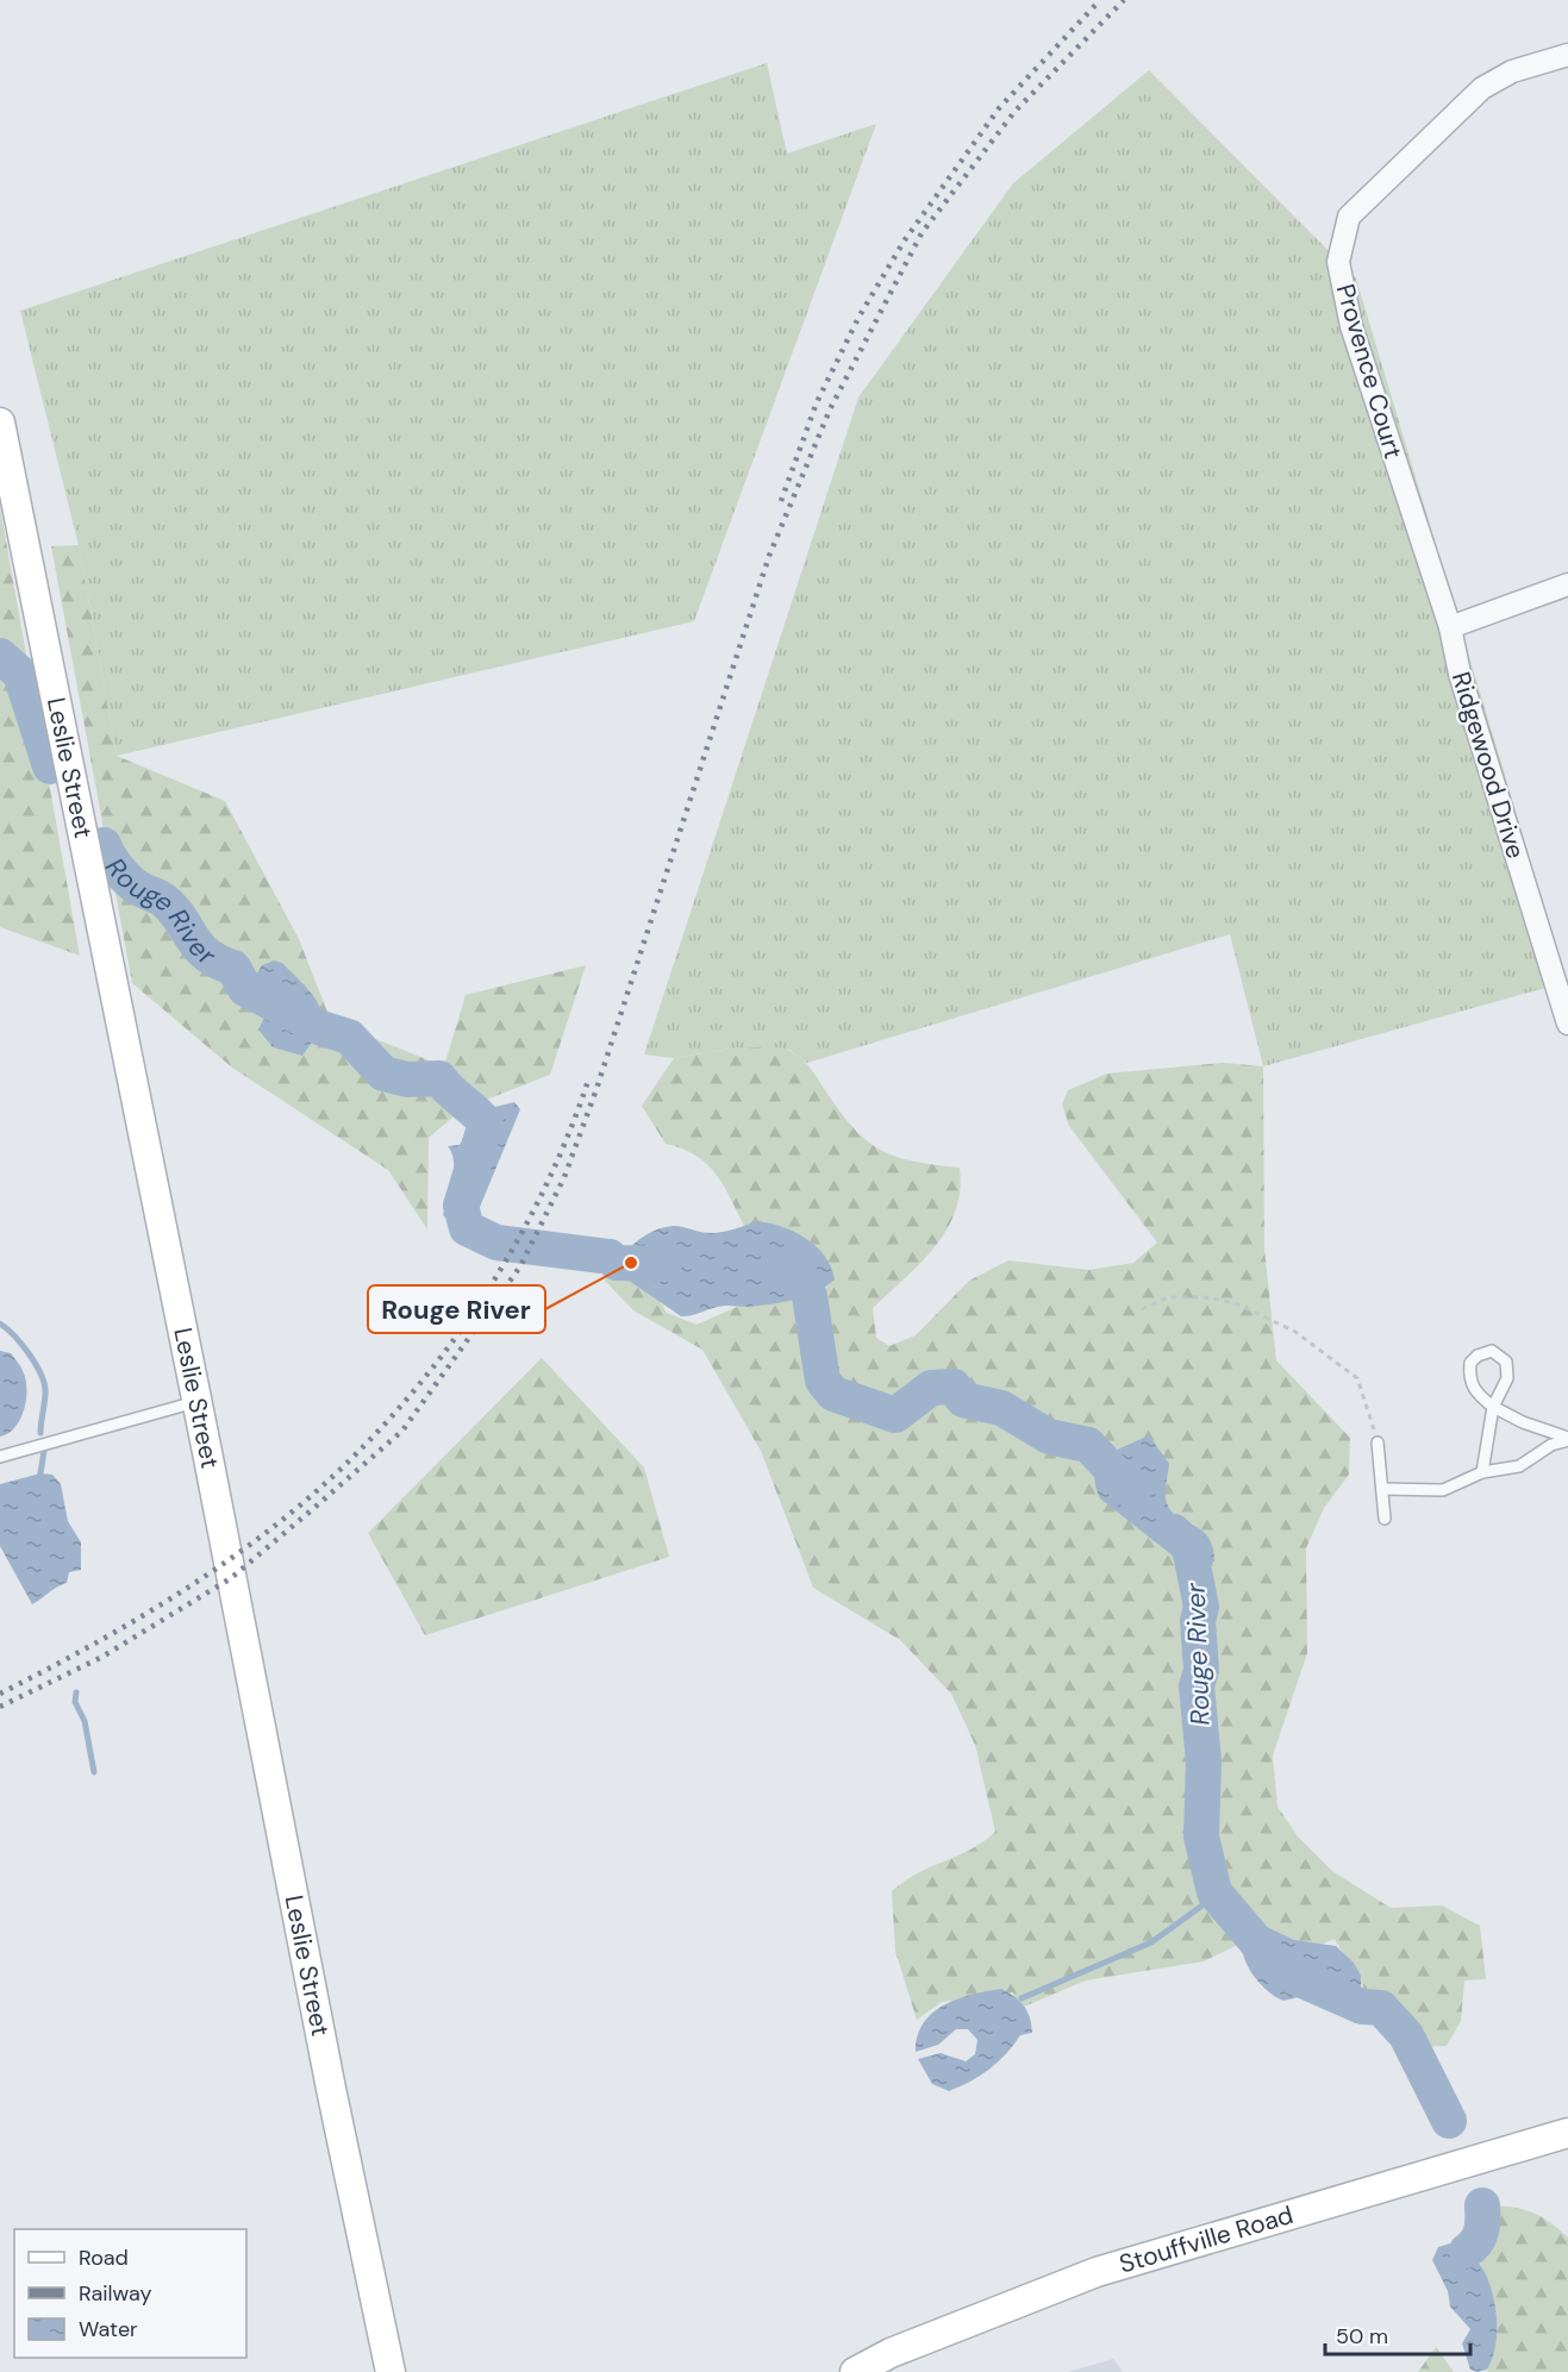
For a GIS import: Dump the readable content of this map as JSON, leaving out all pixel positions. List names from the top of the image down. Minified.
{"streets":{"street":["Provence Court","Ridgewood Drive","Leslie Street","Stouffville Road"]},"crossings":[["Provence Court","Ridgewood Drive"]],"water":["Rouge River"],"places":["Rouge River"],"legend":["Road","Railway","Water"],"scale_bar":"50 m"}
